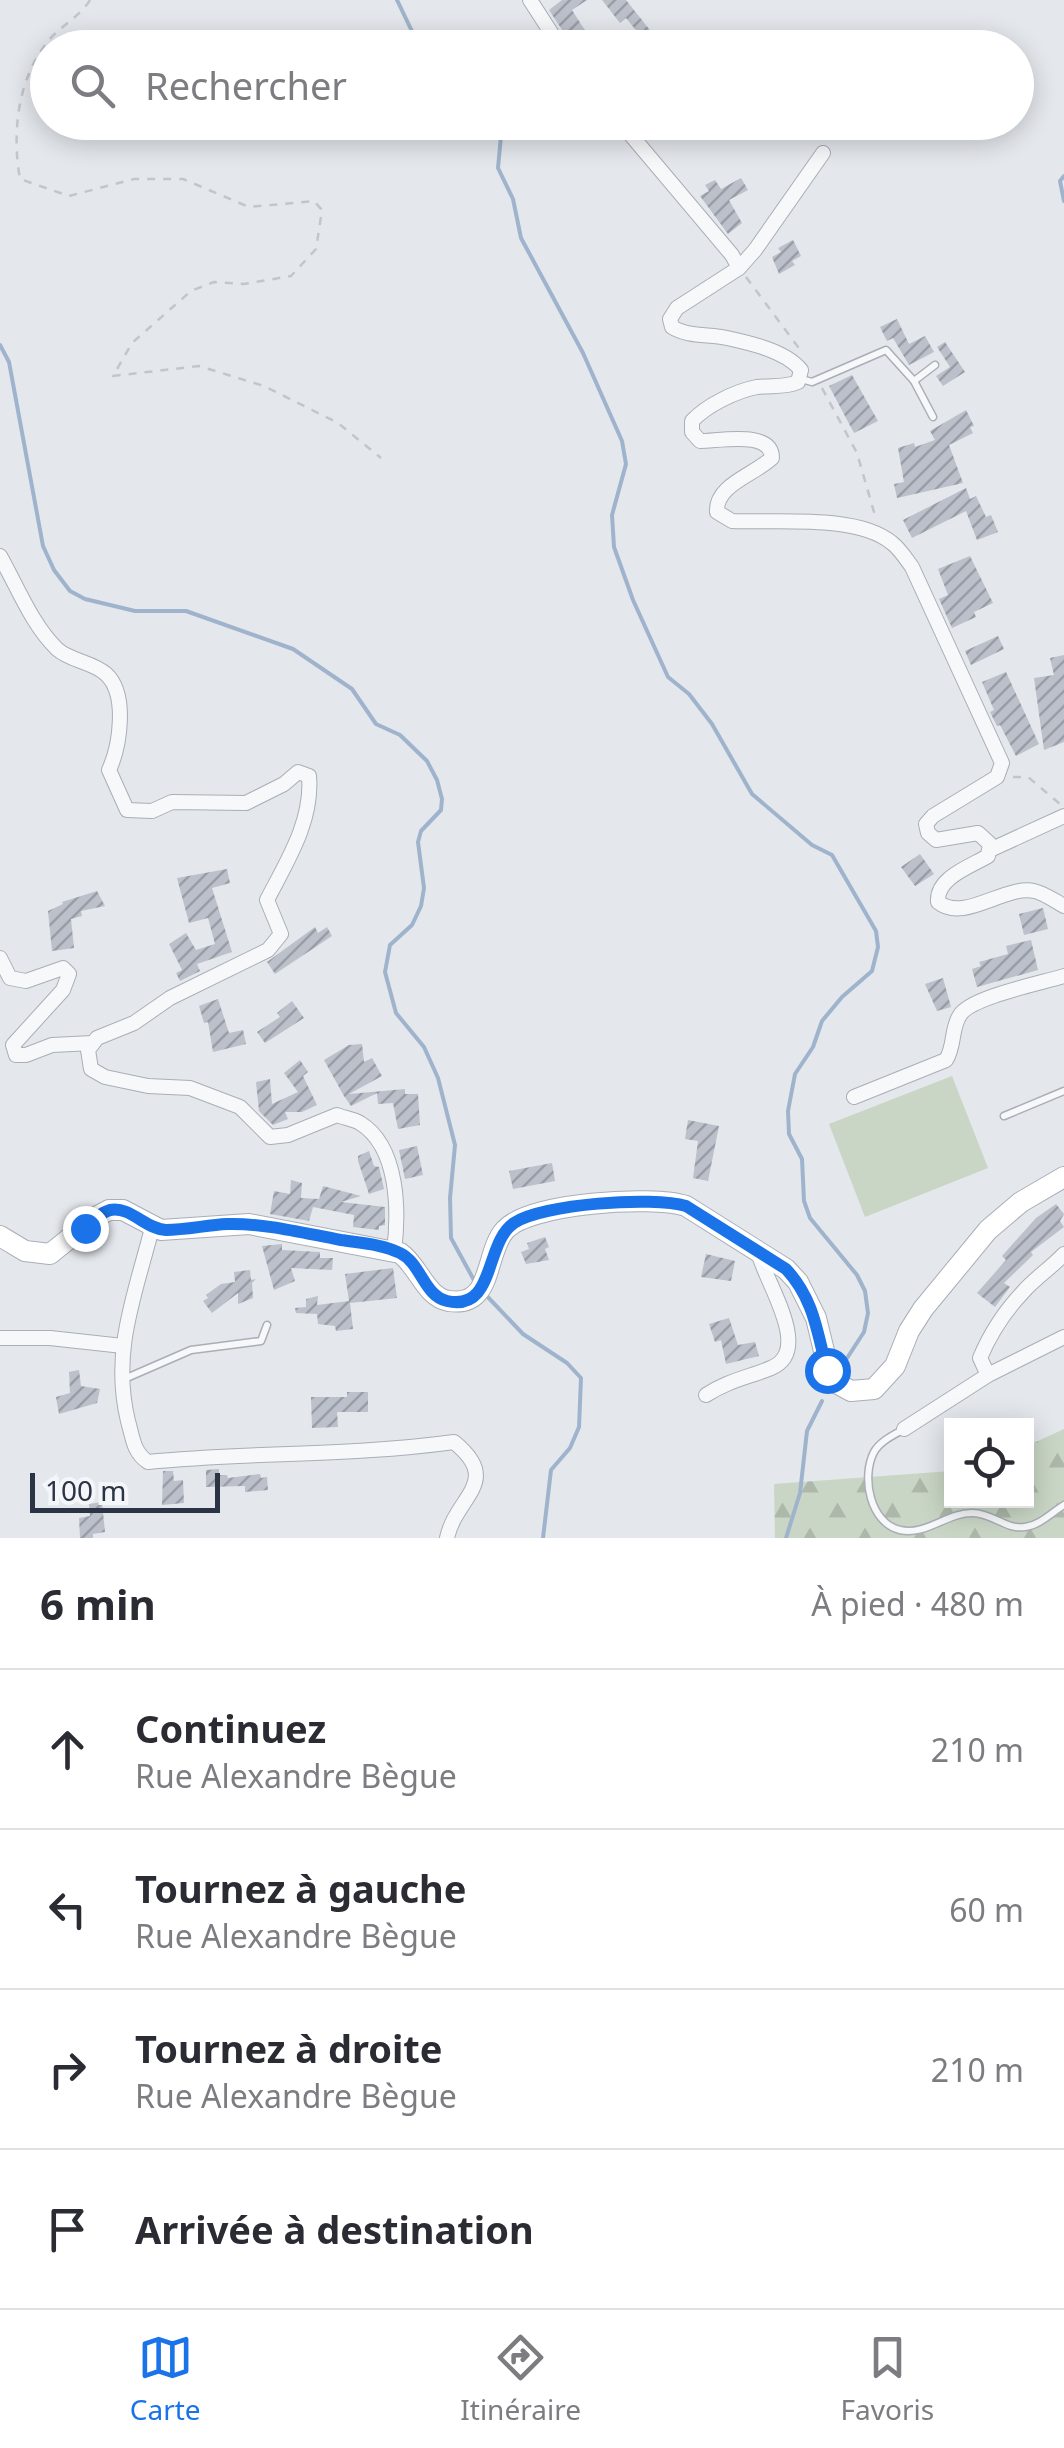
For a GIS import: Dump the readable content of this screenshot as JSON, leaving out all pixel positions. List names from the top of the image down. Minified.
{"scale_bar":"100 m","page":{"search":"Rechercher","scale":"100 m","heading":["6 min","À pied · 480 m"],"list":[["Continuez","Rue Alexandre Bègue","210 m"],["Tournez à gauche","Rue Alexandre Bègue","60 m"],["Tournez à droite","Rue Alexandre Bègue","210 m"],"Arrivée à destination"],"nav":["Carte","Itinéraire","Favoris"]}}
